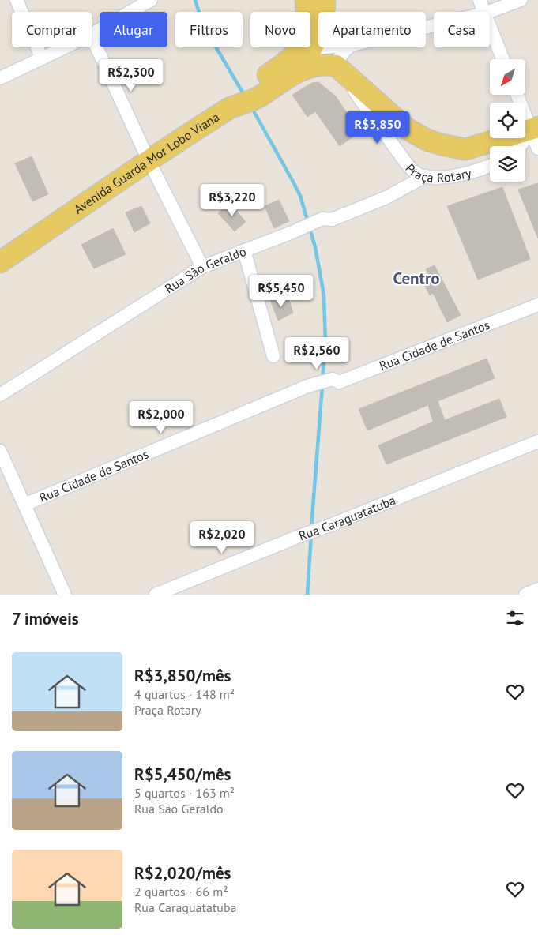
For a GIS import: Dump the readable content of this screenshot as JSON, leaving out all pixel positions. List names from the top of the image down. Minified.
{"streets":{"main road":["Avenida Guarda Mor Lobo Viana"],"street":["Praça Rotary","Rua São Geraldo","Rua Cidade de Santos","Rua Caraguatatuba"]},"crossings":[["Praça Rotary","Rua São Geraldo"]],"districts":["Centro"],"north":"bottom left","page":{"chip":["Comprar","Alugar","Filtros","Novo","Apartamento","Casa"],"price":["R$2,300","R$3,850","R$3,220","R$5,450","R$2,560","R$2,000","R$2,020"],"heading":"7 imóveis","list":[{"name":"R$3,850/mês","note":"4 quartos · 148 m² · Praça Rotary"},{"name":"R$5,450/mês","note":"5 quartos · 163 m² · Rua São Geraldo"},{"name":"R$2,020/mês","note":"2 quartos · 66 m² · Rua Caraguatatuba"}]}}
